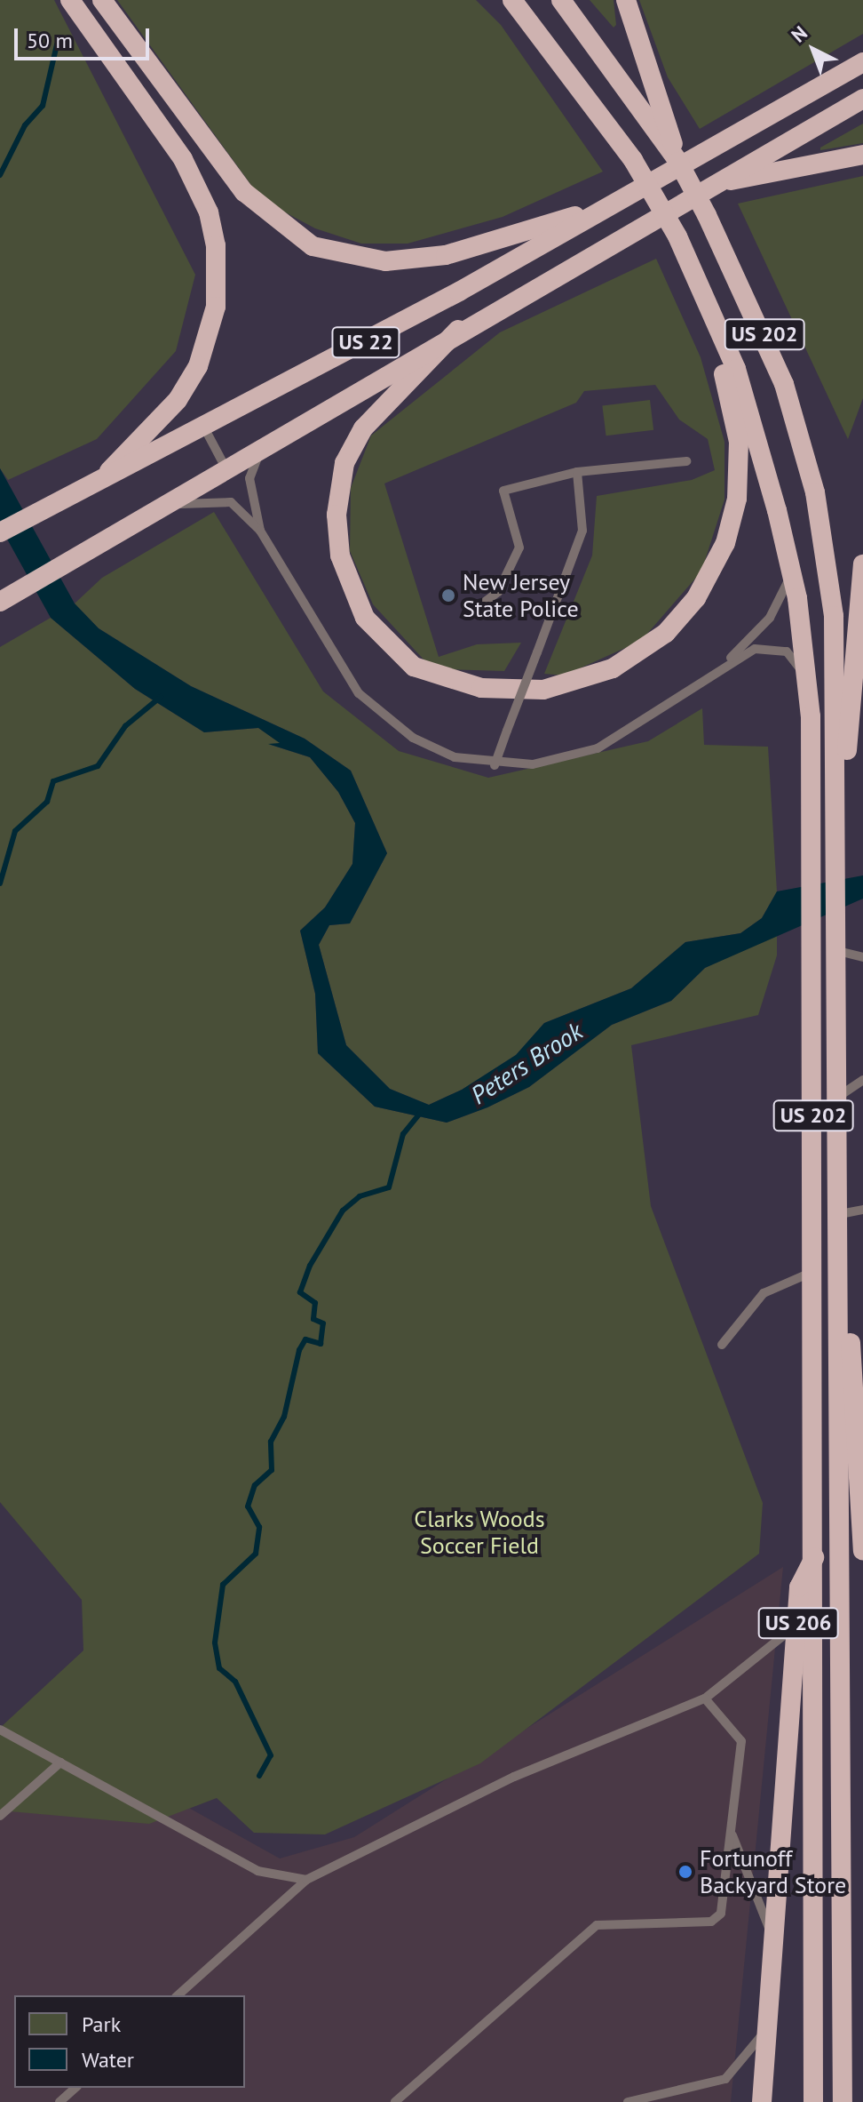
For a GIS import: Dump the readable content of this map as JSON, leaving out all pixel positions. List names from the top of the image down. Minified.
{"streets":{"highway":["US 202","US 22","US 206"]},"crossings":[["US 202","US 206"]],"water":["Peters Brook"],"parks":["Clarks Woods Soccer Field"],"places":["New Jersey State Police","Fortunoff Backyard Store"],"legend":["Park","Water"],"scale_bar":"50 m","north":"top left"}
